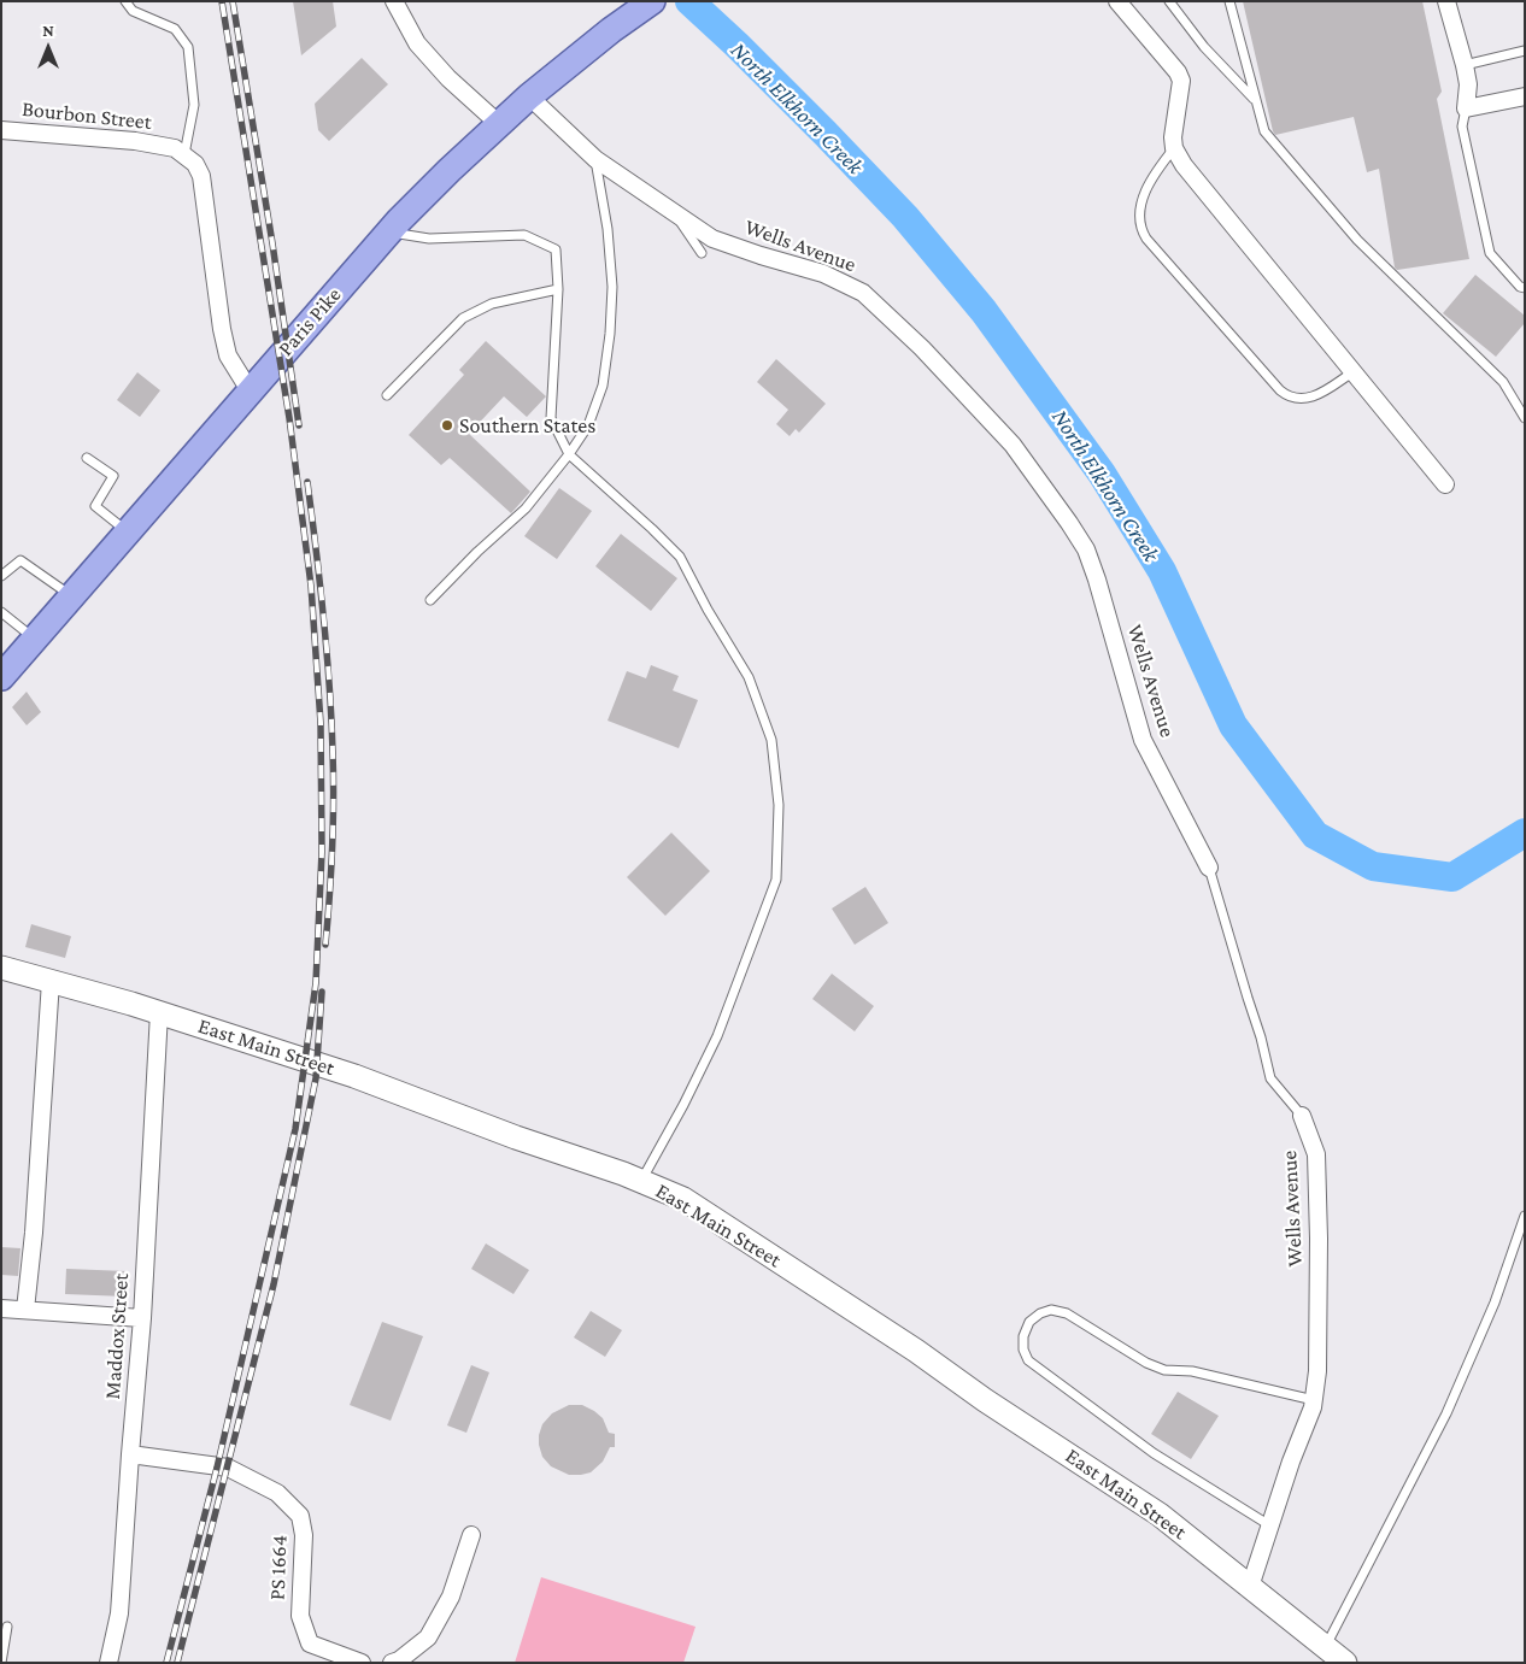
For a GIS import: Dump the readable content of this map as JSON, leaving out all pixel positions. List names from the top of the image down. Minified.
{"streets":{"main road":["Paris Pike"],"street":["Bourbon Street","Wells Avenue","East Main Street","Maddox Street","PS 1664"]},"crossings":[["Wells Avenue","Paris Pike"],["Wells Avenue","East Main Street"],["East Main Street","Maddox Street"],["Maddox Street","PS 1664"]],"water":["North Elkhorn Creek"],"places":["Southern States"],"north":"top"}
